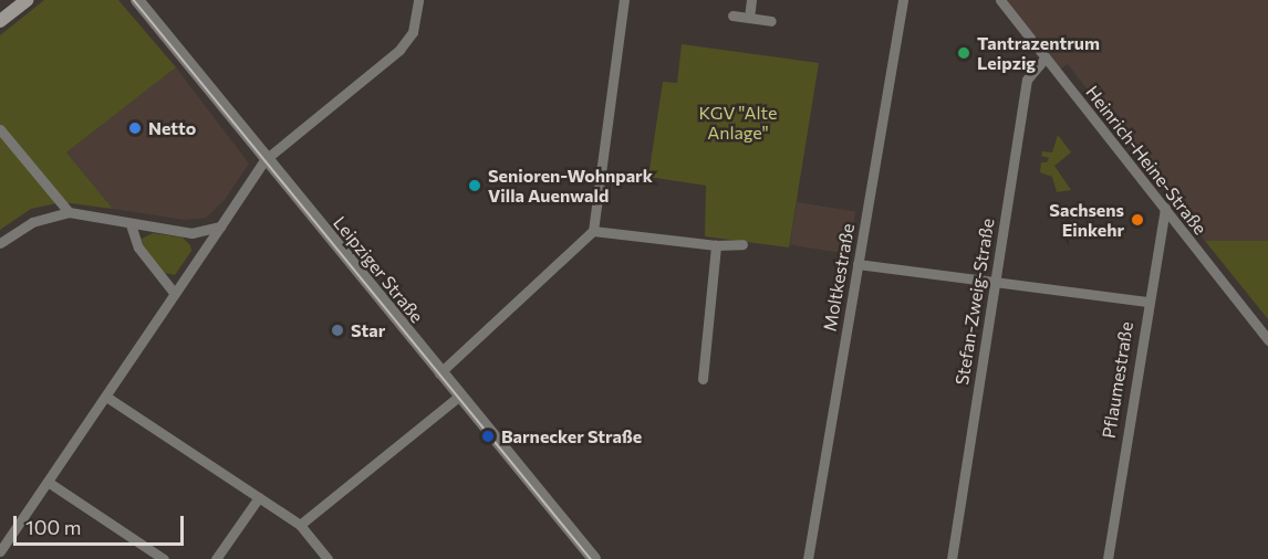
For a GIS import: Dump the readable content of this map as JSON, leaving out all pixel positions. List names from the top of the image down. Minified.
{"streets":{"street":["Heinrich-Heine-Straße","Leipziger Straße","Moltkestraße","Stefan-Zweig-Straße","Pflaumestraße"]},"crossings":[["Heinrich-Heine-Straße","Stefan-Zweig-Straße"],["Heinrich-Heine-Straße","Pflaumestraße"]],"parks":["KGV \"Alte Anlage\""],"places":["Tantrazentrum Leipzig","Netto","Senioren-Wohnpark Villa Auenwald","Sachsens Einkehr","Star","Barnecker Straße"],"scale_bar":"100 m"}
